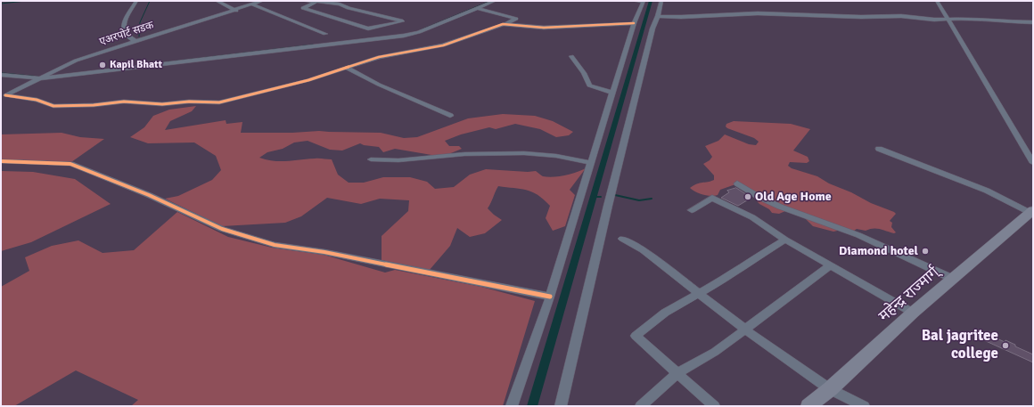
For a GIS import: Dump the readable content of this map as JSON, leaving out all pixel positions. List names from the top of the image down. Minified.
{"streets":{"highway":["महेन्द्र राज्मार्ग्"],"street":["एअरपोर्ट सडक"]},"places":["Kapil Bhatt","Old Age Home","Diamond hotel","Bal jagritee college"]}
